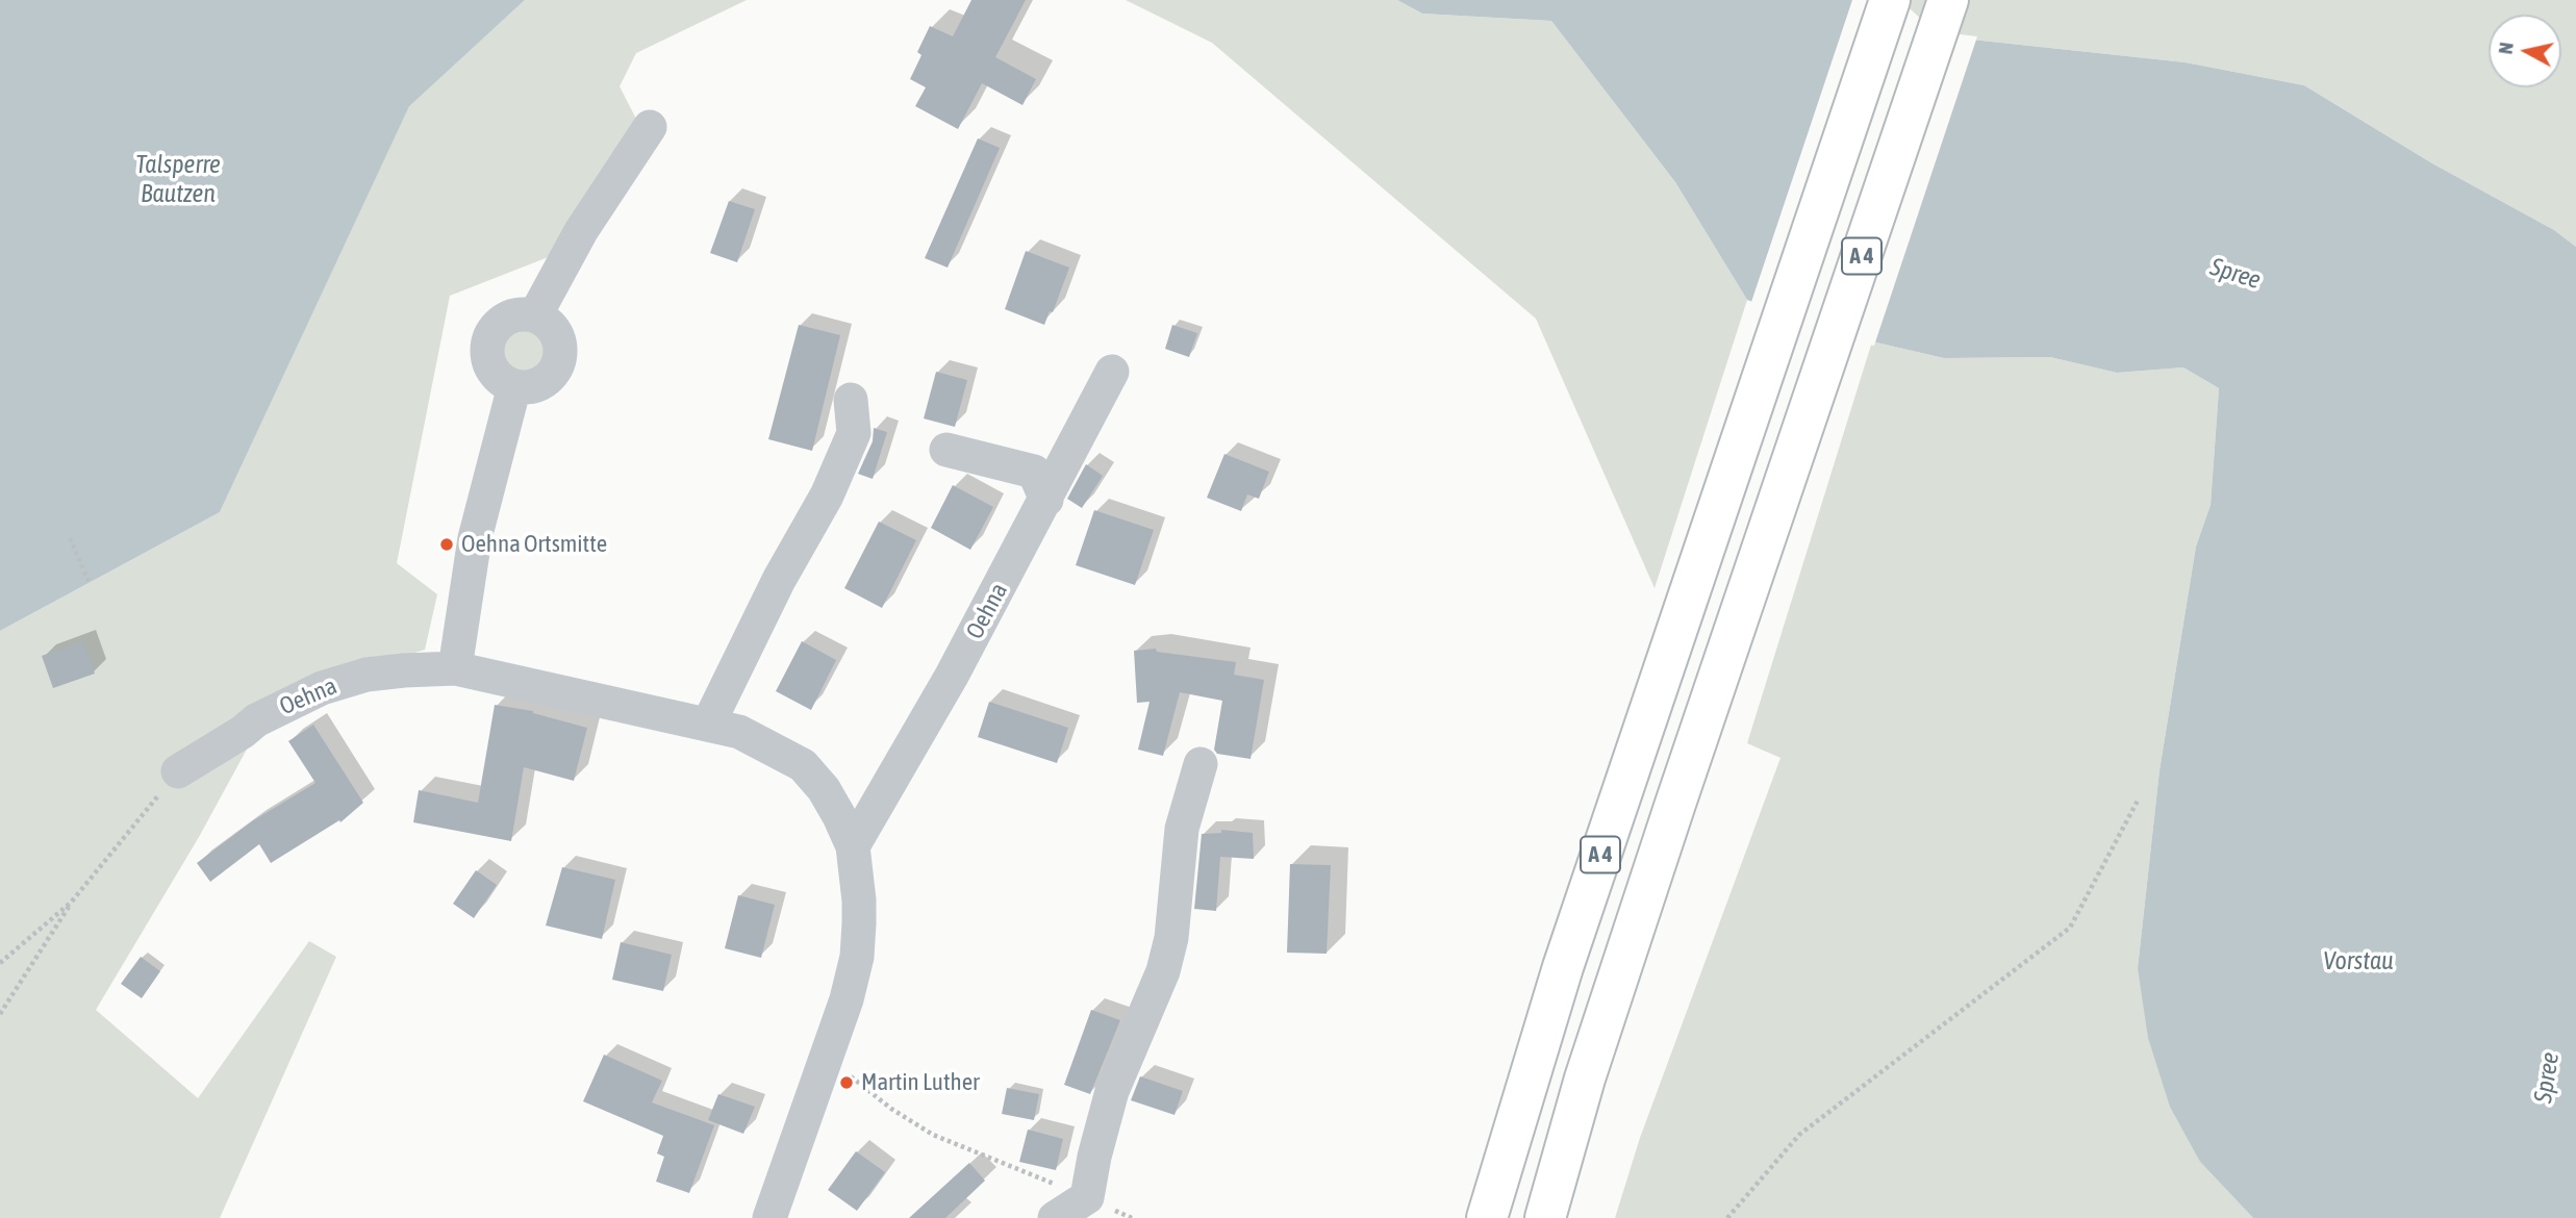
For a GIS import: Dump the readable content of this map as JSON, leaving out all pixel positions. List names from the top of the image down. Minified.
{"streets":{"highway":["A 4"],"street":["Oehna"]},"water":["Talsperre Bautzen","Spree","Vorstau"],"places":["Oehna Ortsmitte","Martin Luther"],"north":"left"}
